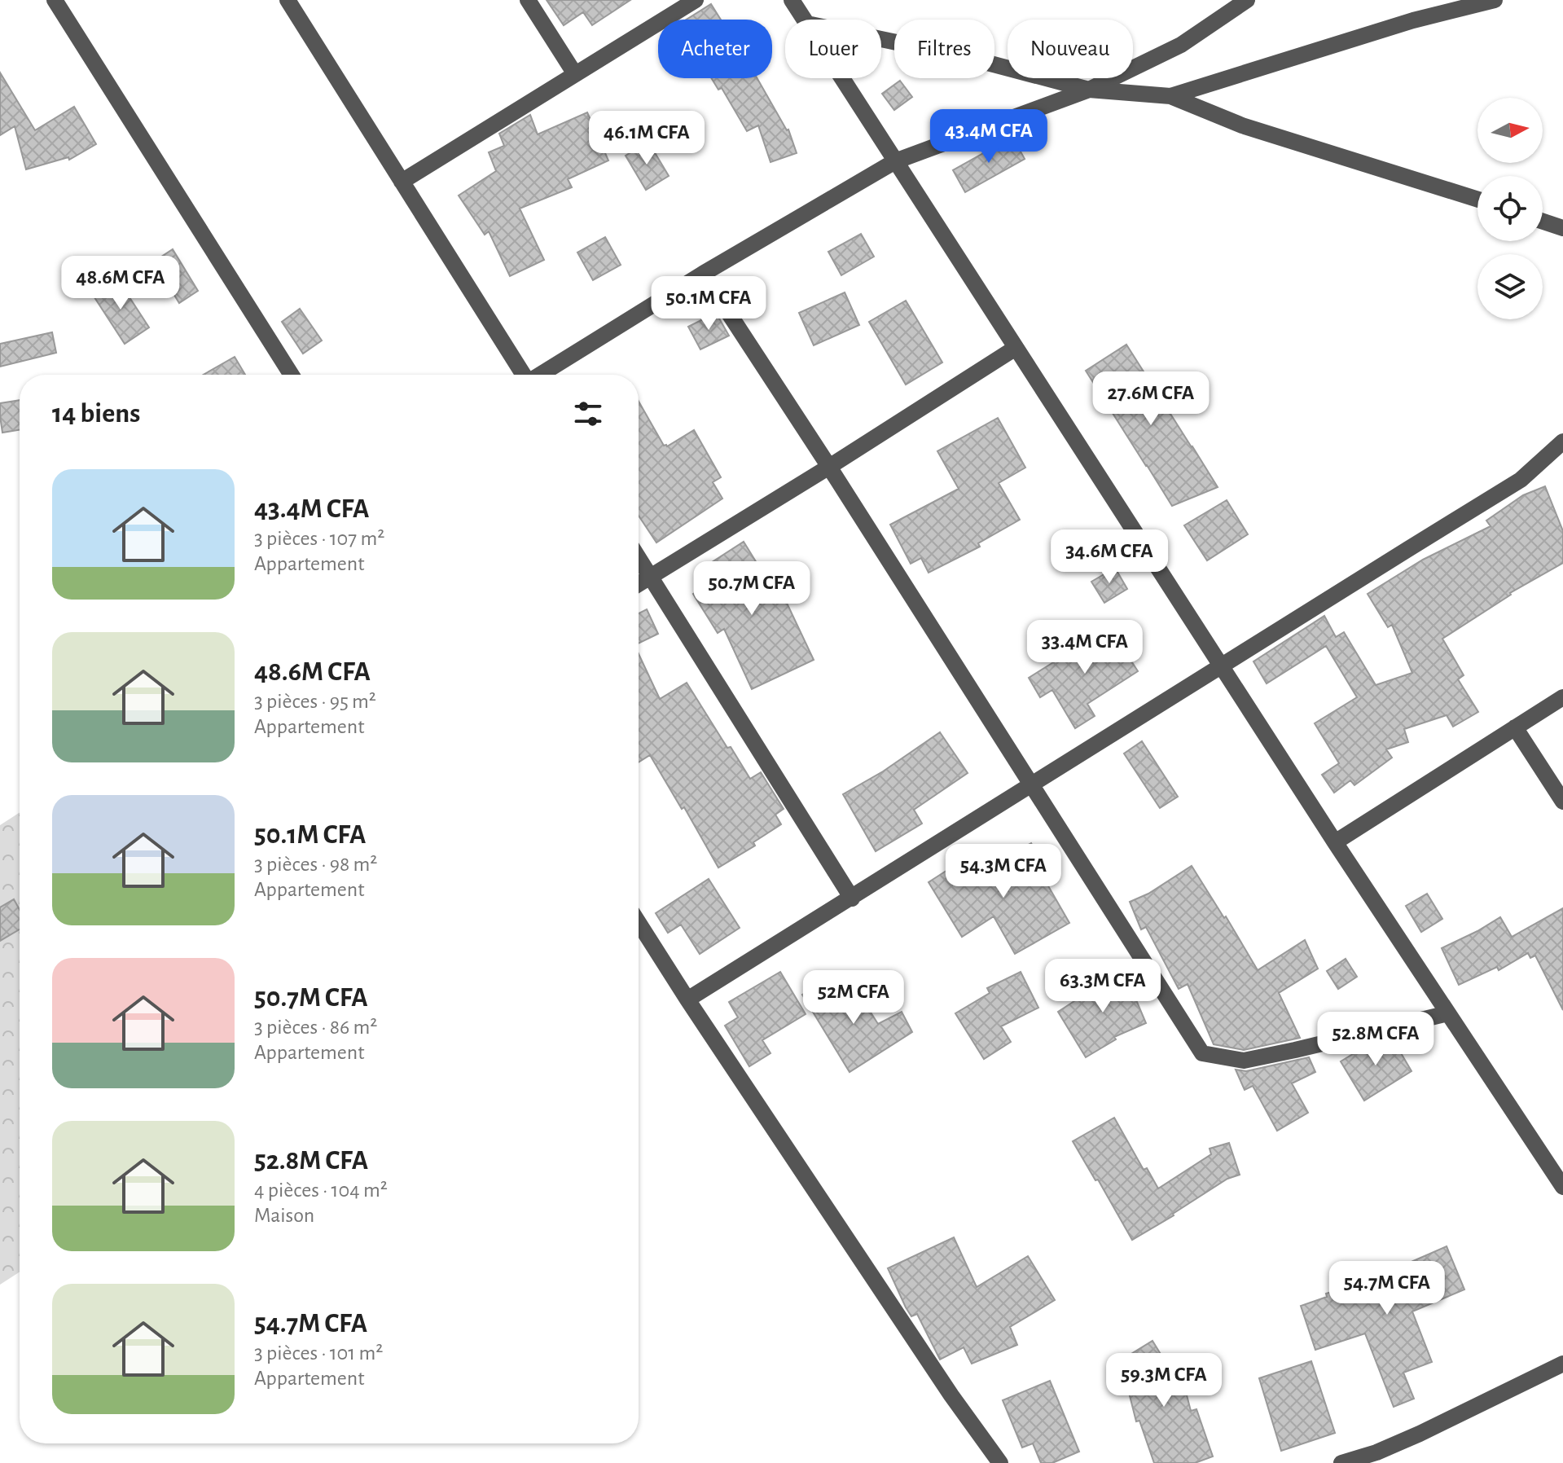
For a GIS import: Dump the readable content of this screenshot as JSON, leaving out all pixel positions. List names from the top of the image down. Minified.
{"north":"right","page":{"chip":["Acheter","Louer","Filtres","Nouveau"],"price":["43.4M CFA","46.1M CFA","48.6M CFA","50.1M CFA","27.6M CFA","34.6M CFA","50.7M CFA","33.4M CFA","54.3M CFA","63.3M CFA","52M CFA","52.8M CFA","54.7M CFA","59.3M CFA"],"heading":"14 biens","list":[{"name":"43.4M CFA","note":"3 pièces · 107 m² · Appartement"},{"name":"48.6M CFA","note":"3 pièces · 95 m² · Appartement"},{"name":"50.1M CFA","note":"3 pièces · 98 m² · Appartement"},{"name":"50.7M CFA","note":"3 pièces · 86 m² · Appartement"},{"name":"52.8M CFA","note":"4 pièces · 104 m² · Maison"},{"name":"54.7M CFA","note":"3 pièces · 101 m² · Appartement"}]}}
